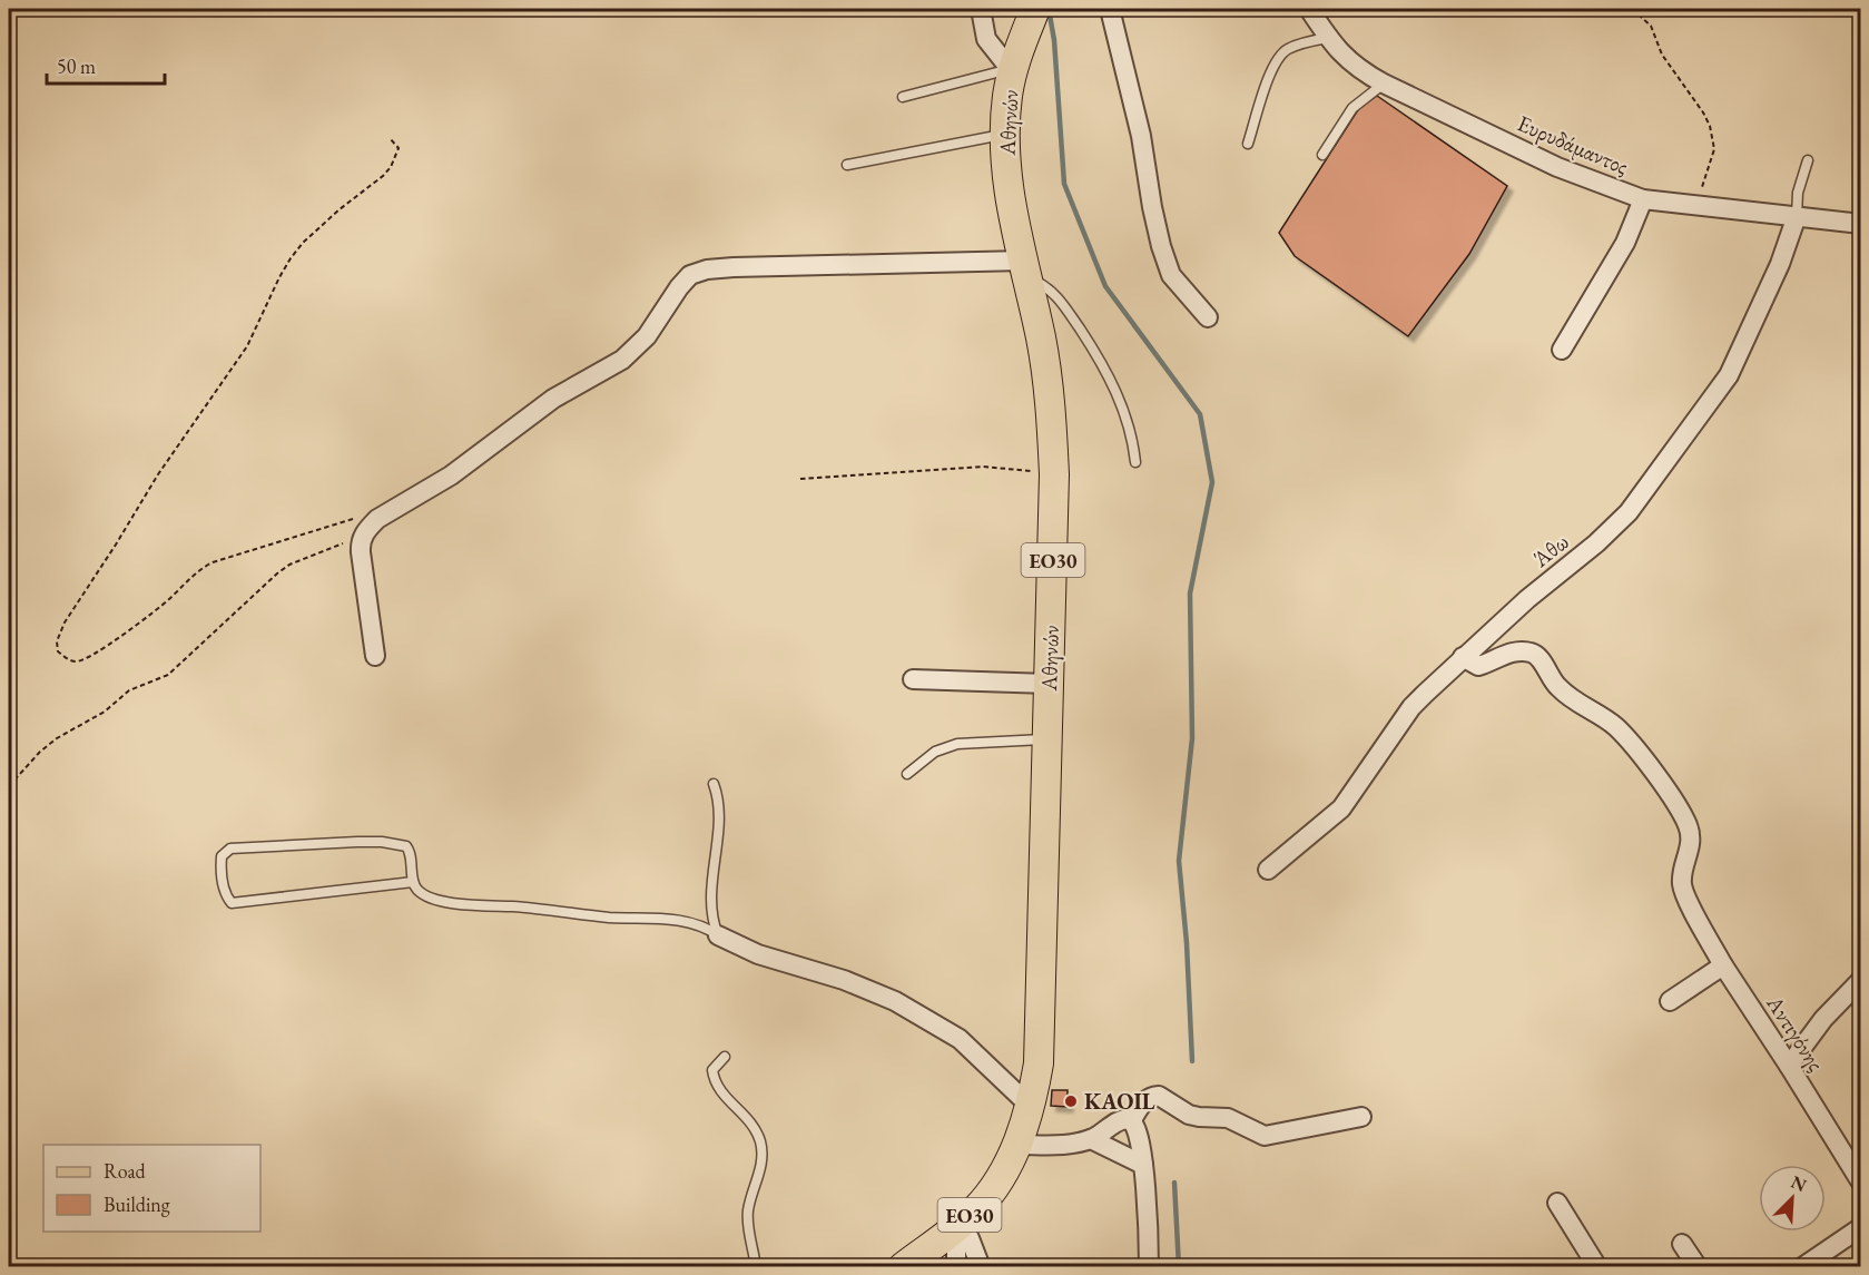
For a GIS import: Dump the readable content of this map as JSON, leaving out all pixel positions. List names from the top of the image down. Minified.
{"streets":{"main road":["Αθηνών","ΕΟ30"],"street":["Ευρυδάμαντος","Άθω","Αντιγόνης"]},"crossings":[["Ευρυδάμαντος","Άθω"],["Άθω","Αντιγόνης"]],"places":["KAOIL"],"legend":["Road","Building"],"scale_bar":"50 m","north":"top right"}
